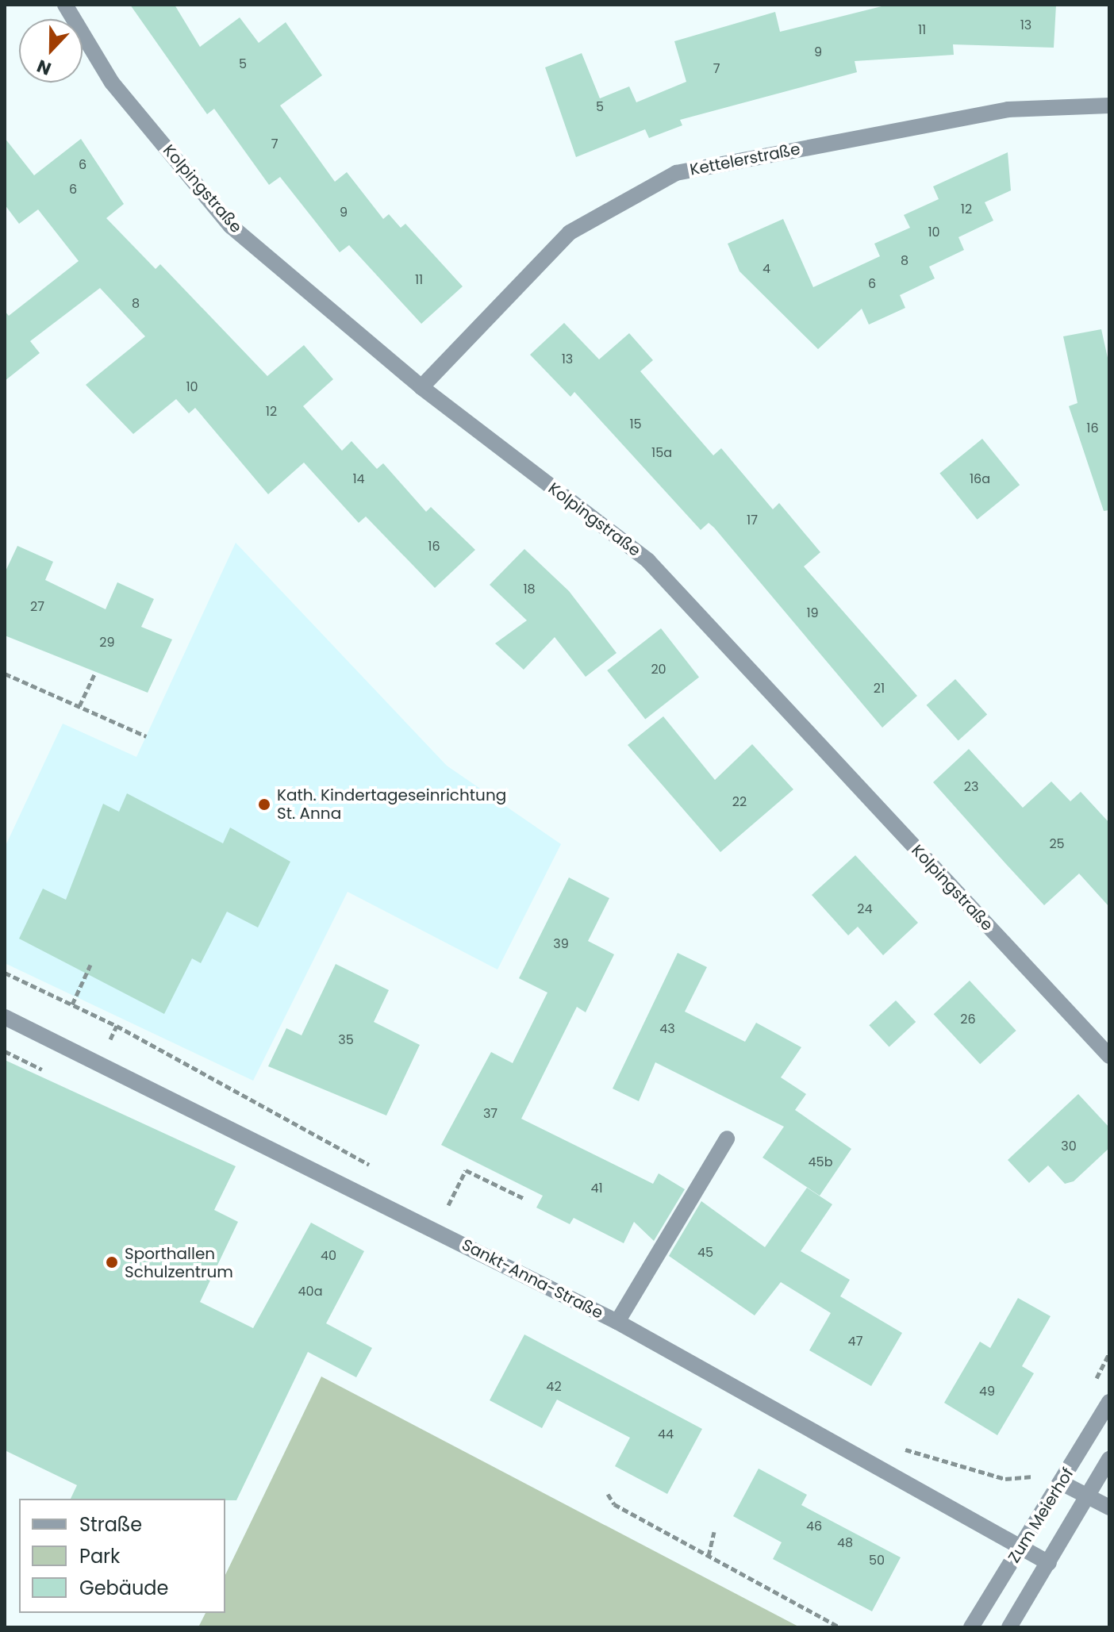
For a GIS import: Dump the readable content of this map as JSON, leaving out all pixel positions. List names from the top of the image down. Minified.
{"streets":{"street":["Kettelerstraße","Kolpingstraße","Sankt-Anna-Straße","Zum Meierhof"]},"crossings":[["Kettelerstraße","Kolpingstraße"],["Sankt-Anna-Straße","Zum Meierhof"]],"places":["Kath. Kindertageseinrichtung St. Anna","Sporthallen Schulzentrum"],"house_numbers":["13","11","9","5","7","5","7","6","6","12","9","10","8","4","11","6","8","13","10","12","15","16","15a","14","16a","17","16","18","27","19","29","20","21","23","22","25","24","39","26","43","35","37","30","45b","41","45","40","40a","47","42","49","44","46","48","50"],"legend":["Straße","Park","Gebäude"],"north":"bottom"}
